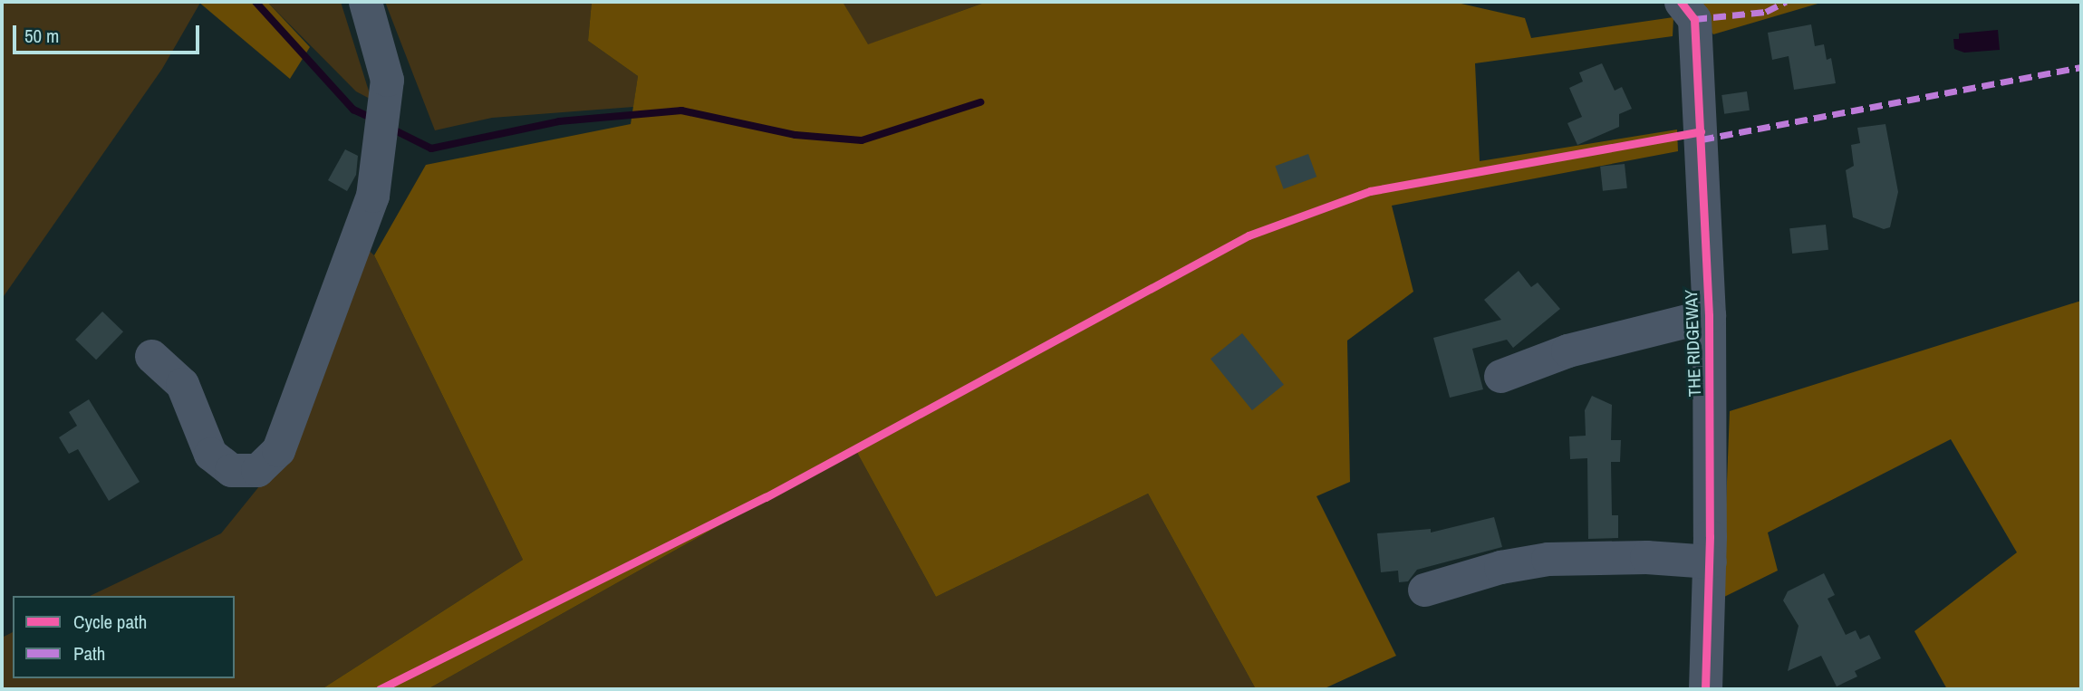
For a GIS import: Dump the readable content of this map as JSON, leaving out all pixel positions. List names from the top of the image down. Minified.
{"streets":{"street":["THE RIDGEWAY"]},"legend":["Cycle path","Path"],"scale_bar":"50 m"}
